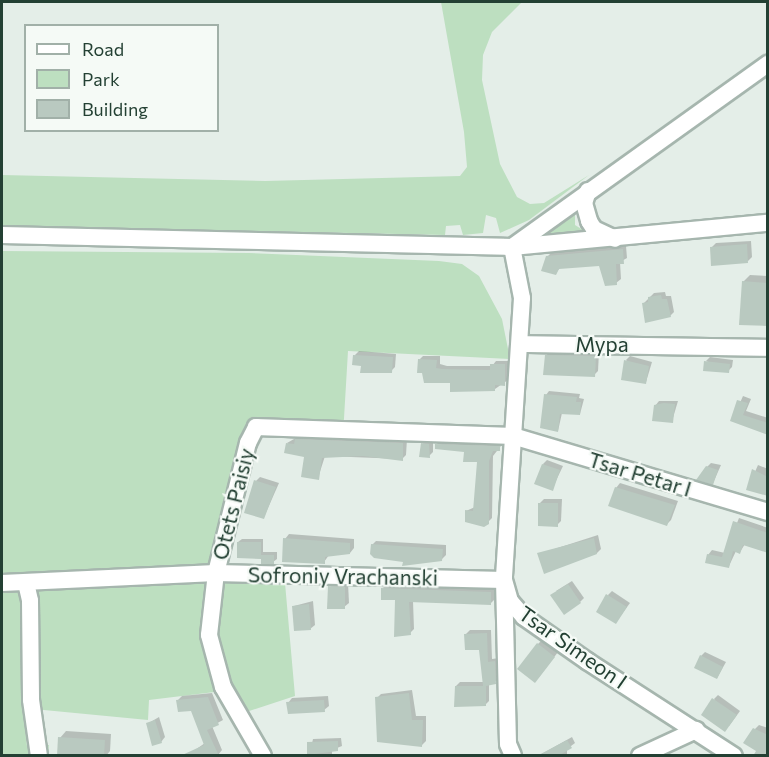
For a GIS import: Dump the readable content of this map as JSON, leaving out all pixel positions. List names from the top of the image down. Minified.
{"streets":{"street":["Мура","Tsar Petar I","Otets Paisiy","Sofroniy Vrachanski","Tsar Simeon I"]},"crossings":[["Мура","Tsar Simeon I"],["Tsar Petar I","Otets Paisiy"],["Tsar Petar I","Tsar Simeon I"],["Otets Paisiy","Sofroniy Vrachanski"],["Otets Paisiy","Tsar Simeon I"],["Sofroniy Vrachanski","Tsar Simeon I"]],"legend":["Road","Park","Building"]}
